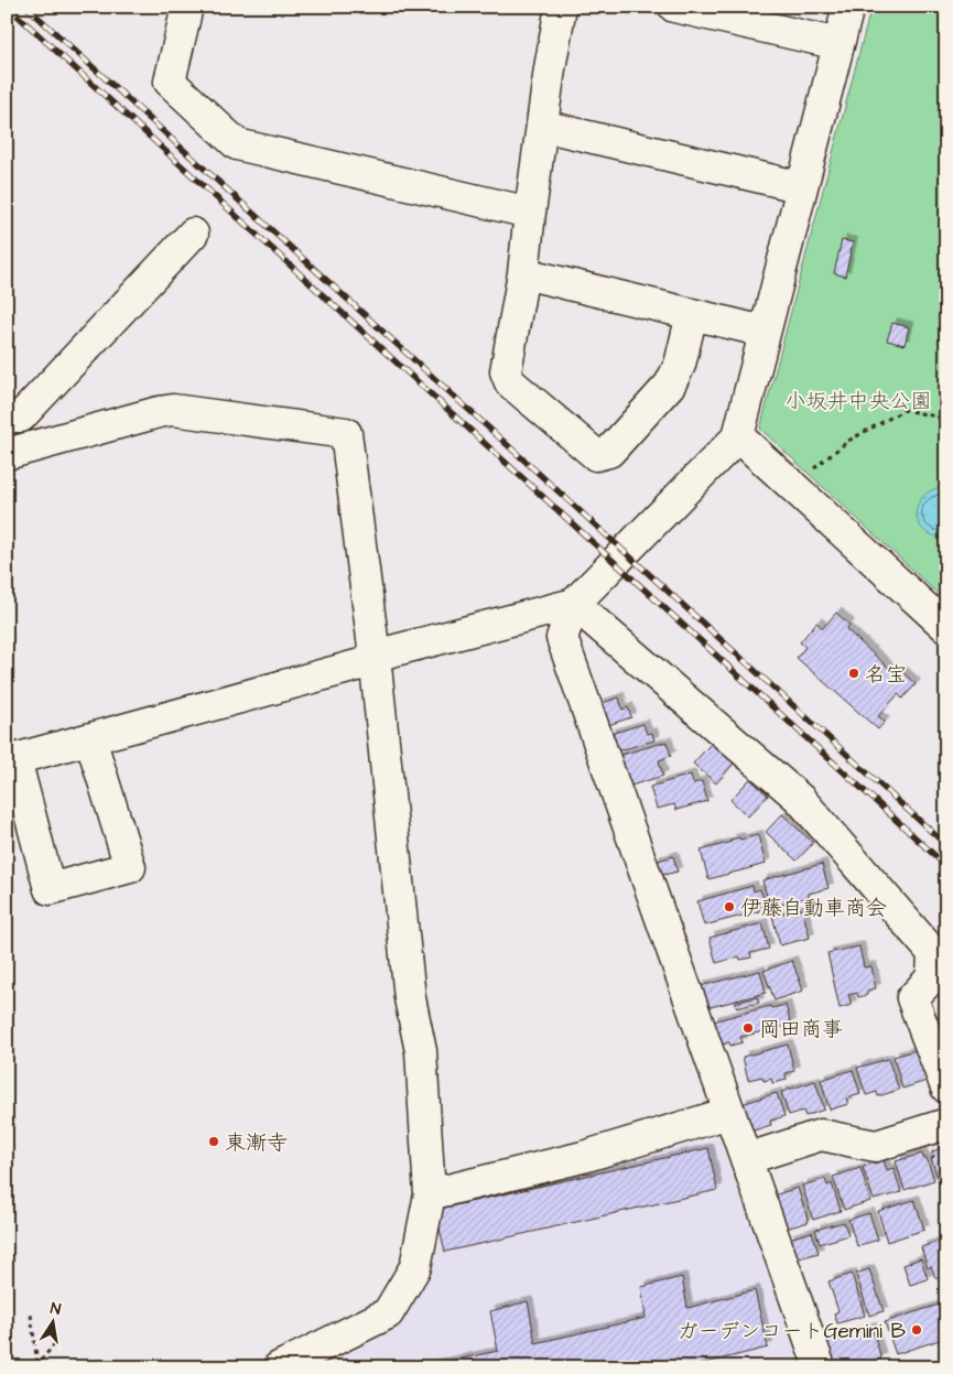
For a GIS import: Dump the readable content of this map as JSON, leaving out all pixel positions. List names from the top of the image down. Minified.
{"parks":["小坂井中央公園"],"places":["名宝","伊藤自動車商会","岡田商事","東漸寺","ガーデンコートGemini B"],"north":"top"}
